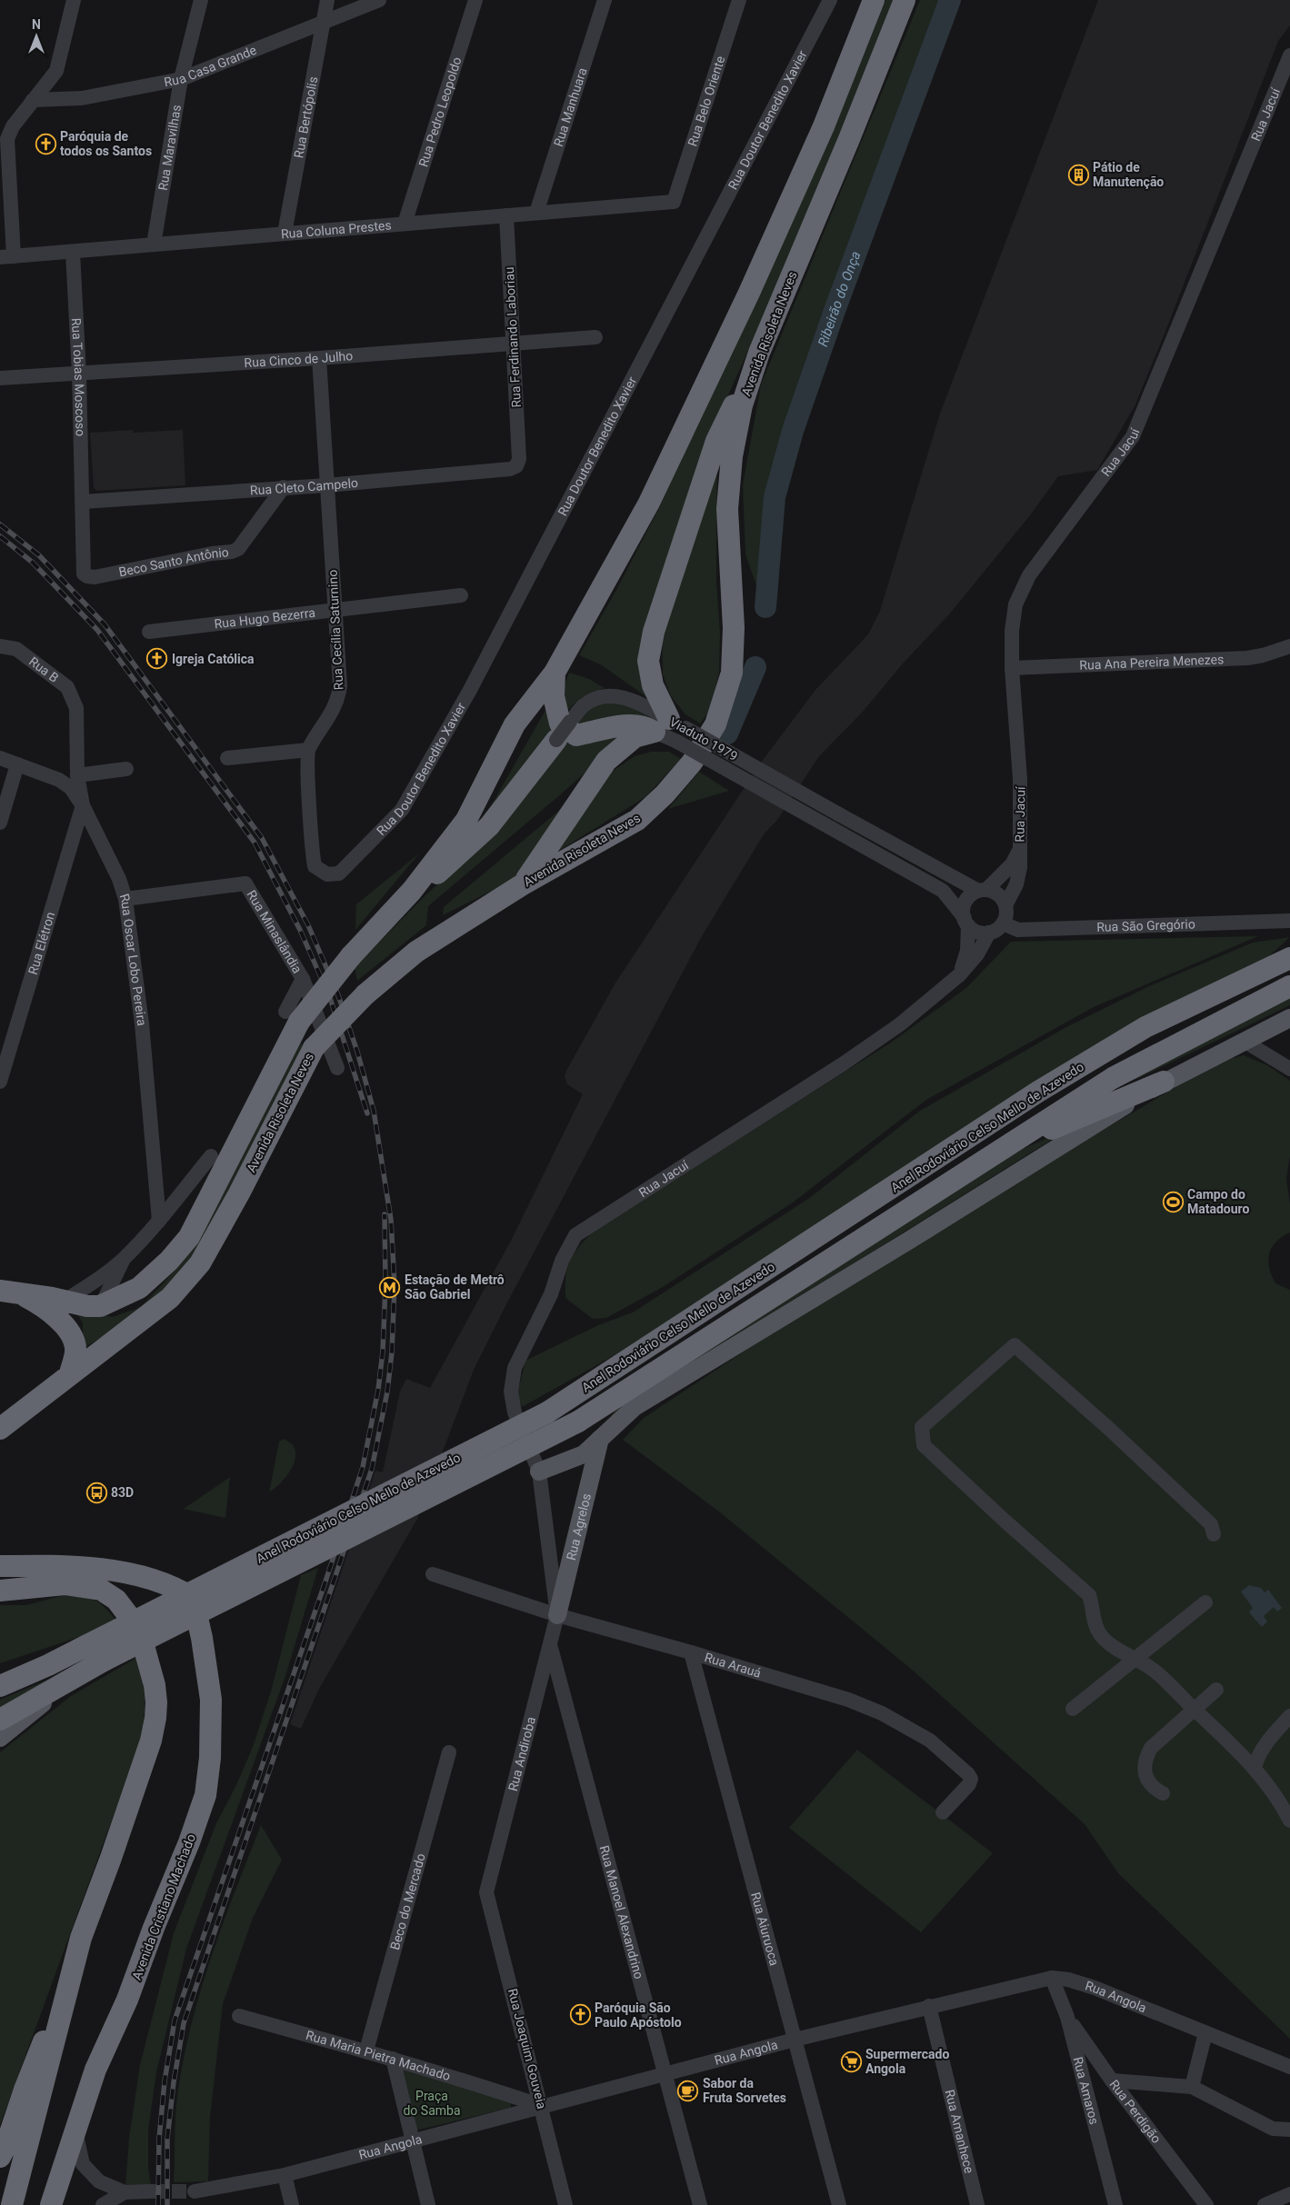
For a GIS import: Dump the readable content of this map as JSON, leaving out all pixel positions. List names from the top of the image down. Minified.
{"streets":{"highway":["Avenida Risoleta Neves","Anel Rodoviário Celso Mello de Azevedo","Avenida Cristiano Machado"],"main road":["Rua Agrelos"],"street":["Rua Casa Grande","Rua Belo Oriente","Rua Manhuara","Rua Pedro Leopoldo","Rua Jacuí","Rua Bertópolis","Rua Doutor Benedito Xavier","Rua Maravilhas","Rua Coluna Prestes","Rua Ferdinando Laboriau","Rua Cinco de Julho","Rua Tobias Moscoso","Rua Cleto Campelo","Beco Santo Antônio","Rua Hugo Bezerra","Rua Cecília Saturnino","Rua Ana Pereira Menezes","Rua B","Viaduto 1979","Rua São Gregório","Rua Minaslândia","Rua Elétron","Rua Oscar Lobo Pereira","Rua Arauá","Rua Andiroba","Beco do Mercado","Rua Manoel Alexandrino","Rua Aiuruoca","Rua Angola","Rua Joaquim Gouveia","Rua Maria Pietra Machado","Rua Amaros","Rua Perdigão","Rua Amanhece"]},"crossings":[["Rua Casa Grande","Rua Bertópolis"],["Rua Casa Grande","Rua Maravilhas"],["Rua Belo Oriente","Rua Coluna Prestes"],["Rua Manhuara","Rua Coluna Prestes"],["Rua Pedro Leopoldo","Rua Coluna Prestes"],["Rua Jacuí","Rua Ana Pereira Menezes"],["Rua Jacuí","Viaduto 1979"],["Rua Jacuí","Rua São Gregório"],["Rua Bertópolis","Rua Coluna Prestes"],["Rua Doutor Benedito Xavier","Rua Cecília Saturnino"],["Rua Maravilhas","Rua Coluna Prestes"],["Rua Coluna Prestes","Rua Ferdinando Laboriau"],["Rua Coluna Prestes","Rua Tobias Moscoso"],["Rua Ferdinando Laboriau","Rua Cinco de Julho"],["Rua Ferdinando Laboriau","Rua Cleto Campelo"],["Rua Cinco de Julho","Rua Tobias Moscoso"],["Rua Cinco de Julho","Rua Cecília Saturnino"],["Rua Tobias Moscoso","Rua Cleto Campelo"],["Rua Tobias Moscoso","Beco Santo Antônio"],["Rua Cleto Campelo","Beco Santo Antônio"],["Rua Cleto Campelo","Rua Cecília Saturnino"],["Rua Hugo Bezerra","Rua Cecília Saturnino"],["Rua B","Rua Oscar Lobo Pereira"],["Viaduto 1979","Rua São Gregório"],["Rua Minaslândia","Rua Oscar Lobo Pereira"],["Rua Elétron","Rua Oscar Lobo Pereira"],["Rua Agrelos","Rua Arauá"],["Rua Agrelos","Rua Andiroba"],["Rua Arauá","Rua Andiroba"],["Rua Arauá","Rua Aiuruoca"],["Rua Andiroba","Rua Manoel Alexandrino"],["Rua Andiroba","Rua Joaquim Gouveia"],["Beco do Mercado","Rua Maria Pietra Machado"],["Rua Manoel Alexandrino","Rua Angola"],["Rua Aiuruoca","Rua Angola"],["Rua Angola","Rua Joaquim Gouveia"],["Rua Angola","Rua Maria Pietra Machado"],["Rua Angola","Rua Amaros"],["Rua Angola","Rua Amanhece"],["Rua Joaquim Gouveia","Rua Maria Pietra Machado"],["Rua Amaros","Rua Perdigão"]],"water":["Ribeirão do Onça"],"parks":["Praça do Samba"],"places":{"church":["Paróquia de todos os Santos","Igreja Católica","Paróquia São Paulo Apóstolo"],"building":["Pátio de Manutenção"],"sports":["Campo do Matadouro"],"metro station":["Estação de Metrô São Gabriel"],"bus stop":["83D"],"supermarket":["Supermercado Angola"],"cafe":["Sabor da Fruta Sorvetes"]},"north":"top"}
